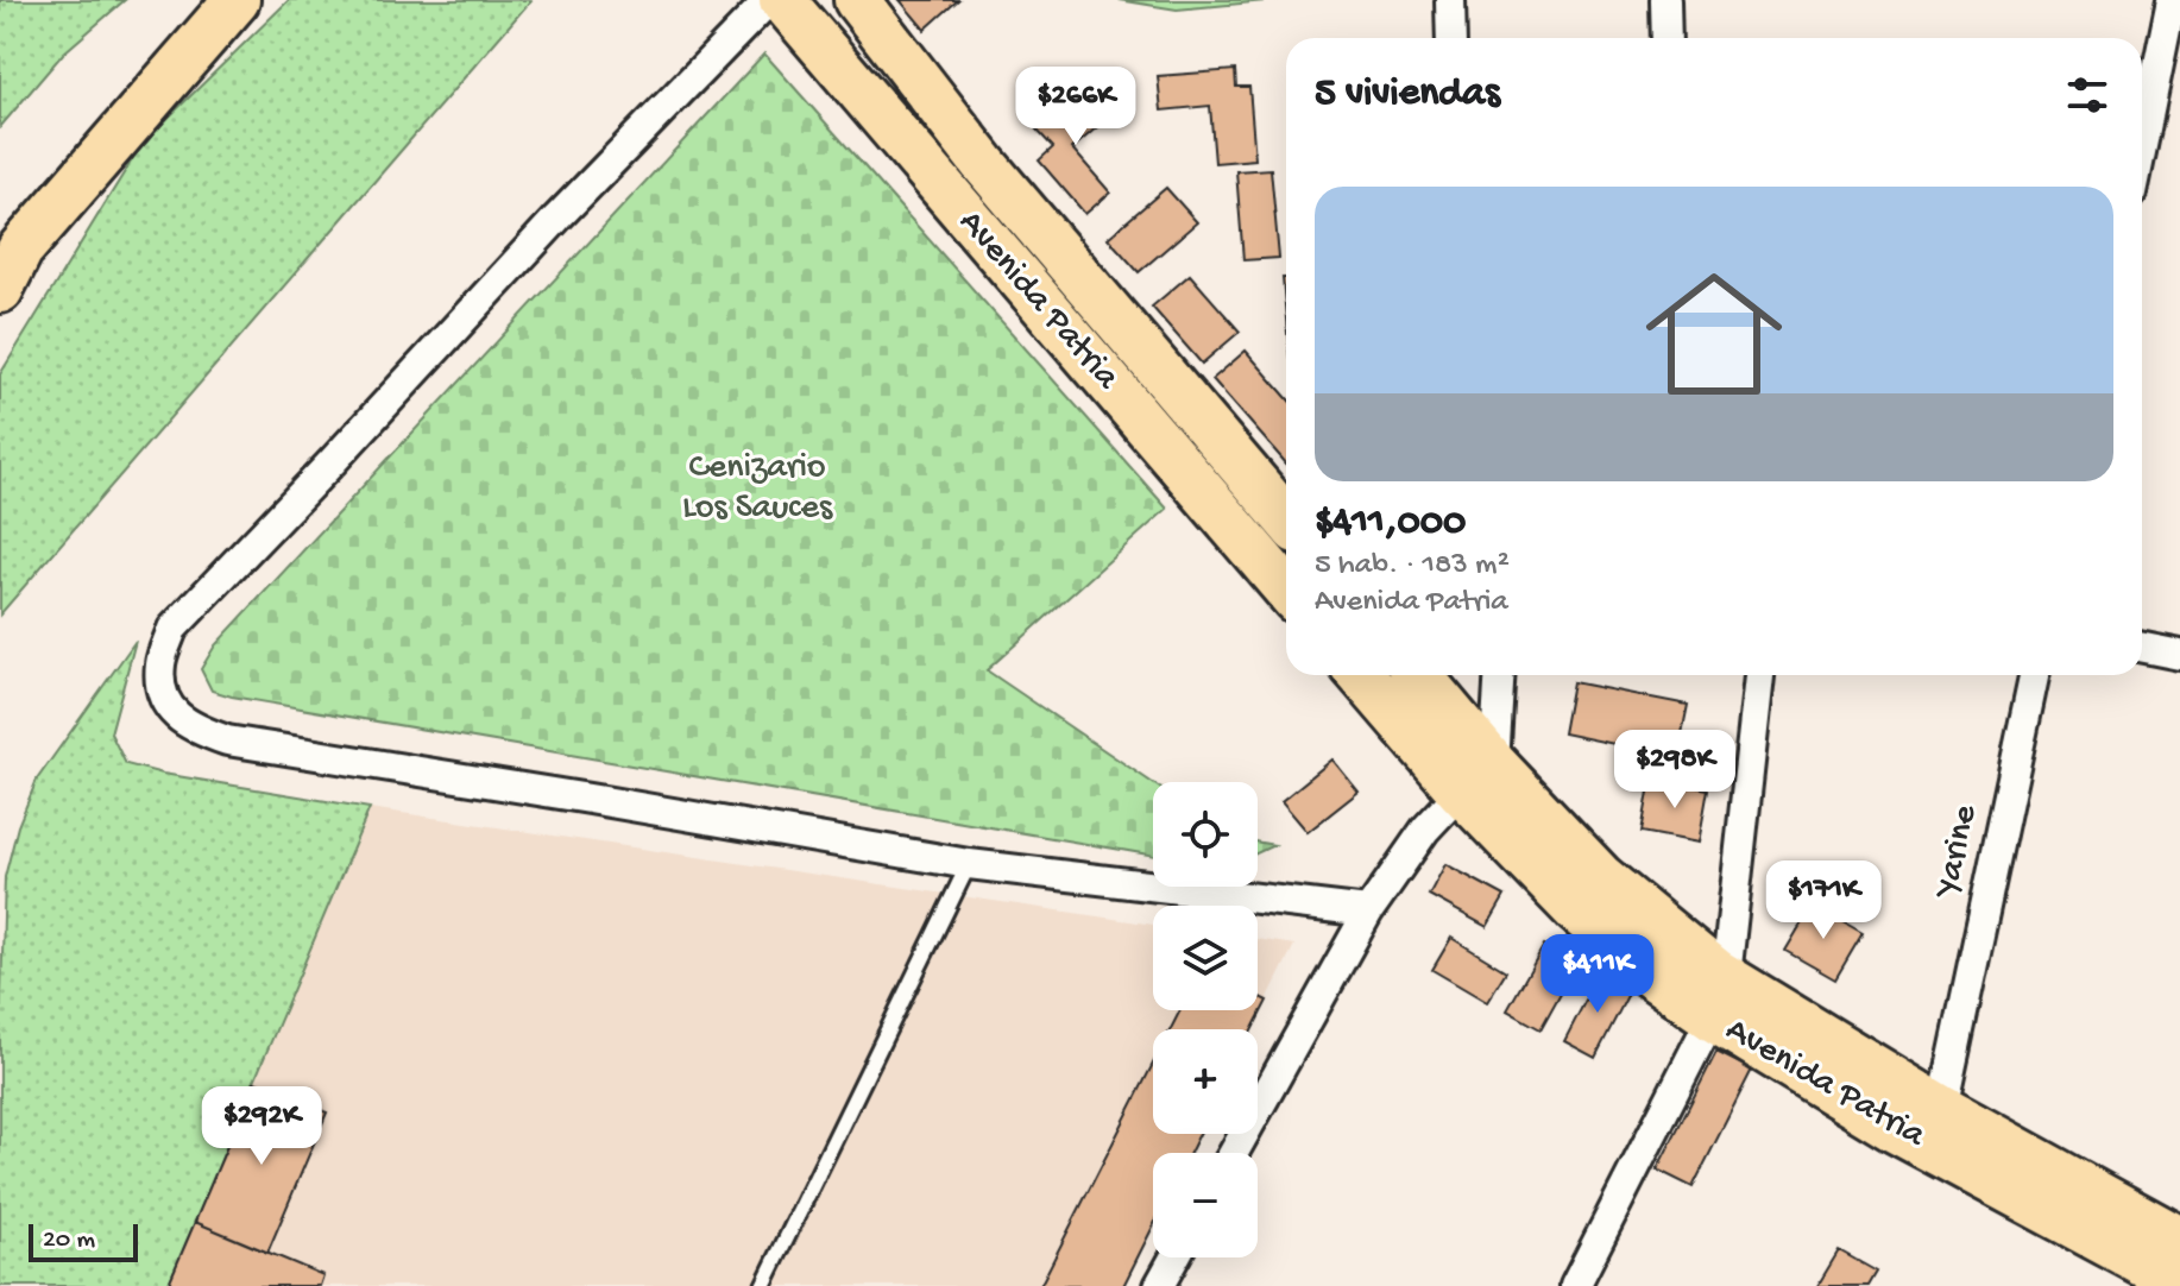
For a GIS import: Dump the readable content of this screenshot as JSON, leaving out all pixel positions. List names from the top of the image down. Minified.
{"streets":{"main road":["Avenida Patria"],"street":["Yarine"]},"crossings":[["Avenida Patria","Yarine"]],"parks":["Cenizario Los Sauces"],"scale_bar":"20 m","page":{"heading":"5 viviendas","price":["$266K","$298K","$171K","$411K","$292K"],"list":[{"name":"$411,000","note":"5 hab. · 183 m² · Avenida Patria"}],"map_buttons":["+","−"],"scale":"20 m"}}
